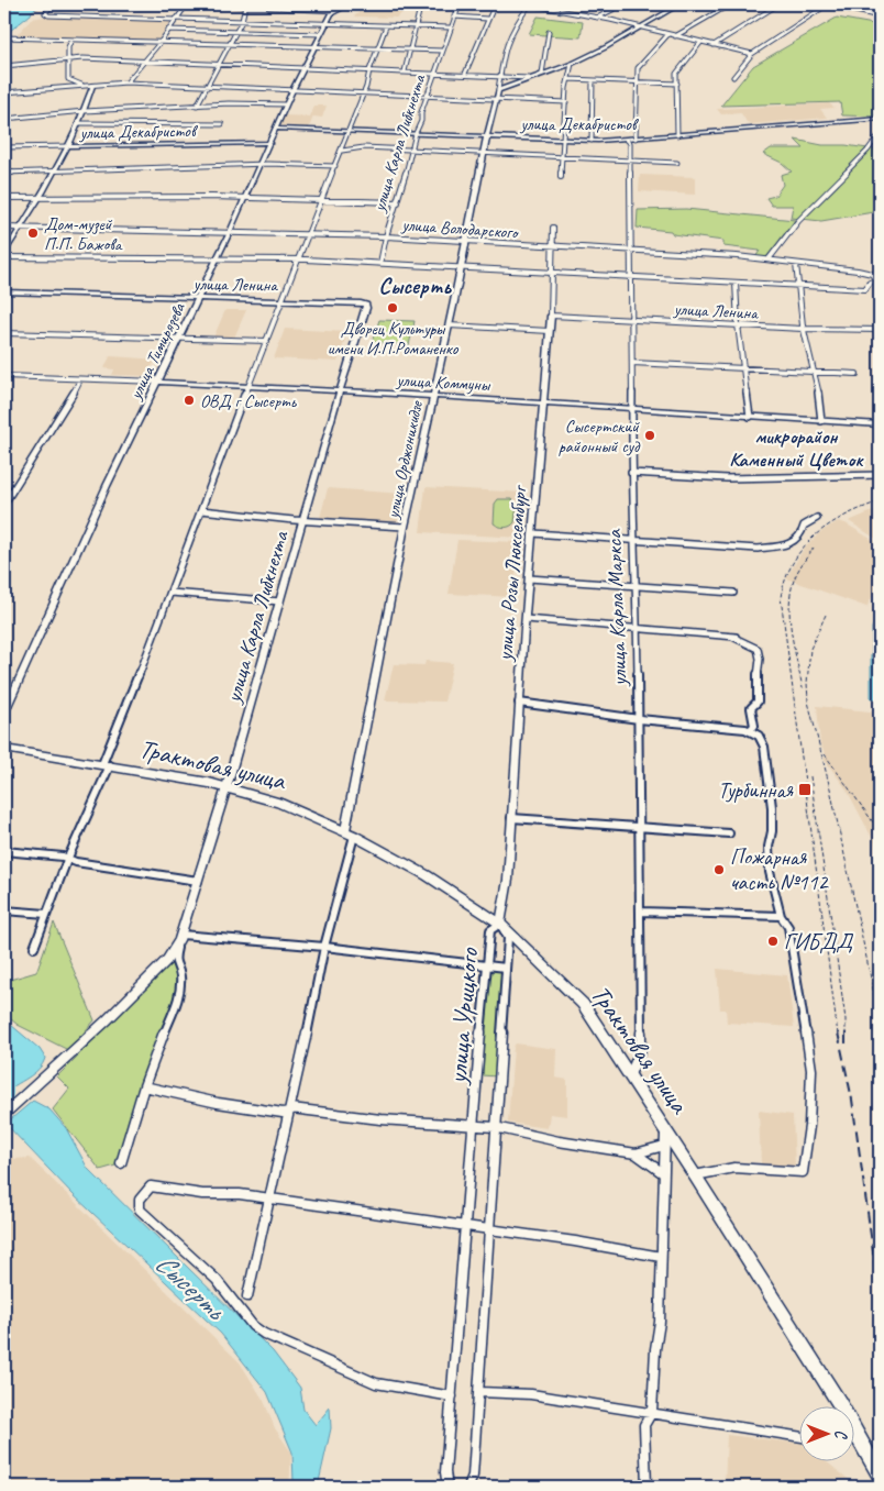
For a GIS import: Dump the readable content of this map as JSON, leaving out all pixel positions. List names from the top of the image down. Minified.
{"streets":{"main road":["Трактовая улица"],"street":["улица Декабристов","улица Карла Либкнехта","улица Володарского","улица Ленина","улица Тимирязева","улица Коммуны","улица Орджоникидзе","улица Розы Люксембург","улица Карла Маркса","улица Урицкого"]},"crossings":[["улица Декабристов","улица Карла Либкнехта"],["улица Декабристов","улица Тимирязева"],["улица Декабристов","улица Орджоникидзе"],["улица Декабристов","улица Карла Маркса"],["улица Карла Либкнехта","улица Володарского"],["улица Карла Либкнехта","улица Ленина"],["улица Карла Либкнехта","улица Коммуны"],["улица Карла Либкнехта","Трактовая улица"],["улица Володарского","улица Тимирязева"],["улица Володарского","улица Орджоникидзе"],["улица Володарского","улица Розы Люксембург"],["улица Володарского","улица Карла Маркса"],["улица Ленина","улица Тимирязева"],["улица Ленина","улица Розы Люксембург"],["улица Ленина","улица Карла Маркса"],["улица Тимирязева","улица Коммуны"],["улица Коммуны","улица Орджоникидзе"],["улица Коммуны","улица Розы Люксембург"],["улица Коммуны","улица Карла Маркса"],["улица Орджоникидзе","Трактовая улица"],["улица Розы Люксембург","Трактовая улица"],["улица Розы Люксембург","улица Урицкого"],["улица Карла Маркса","Трактовая улица"],["Трактовая улица","улица Урицкого"]],"districts":["Сысерть","микрорайон Каменный Цветок"],"water":["Сысерть"],"places":{"other":["Дом-музей П.П. Бажова","Дворец Культуры имени И.П.Романенко","ОВД г Сысерть","Сысертский районный суд","Пожарная часть №112","ГИБДД"],"transit":["Турбинная"]},"north":"right"}
